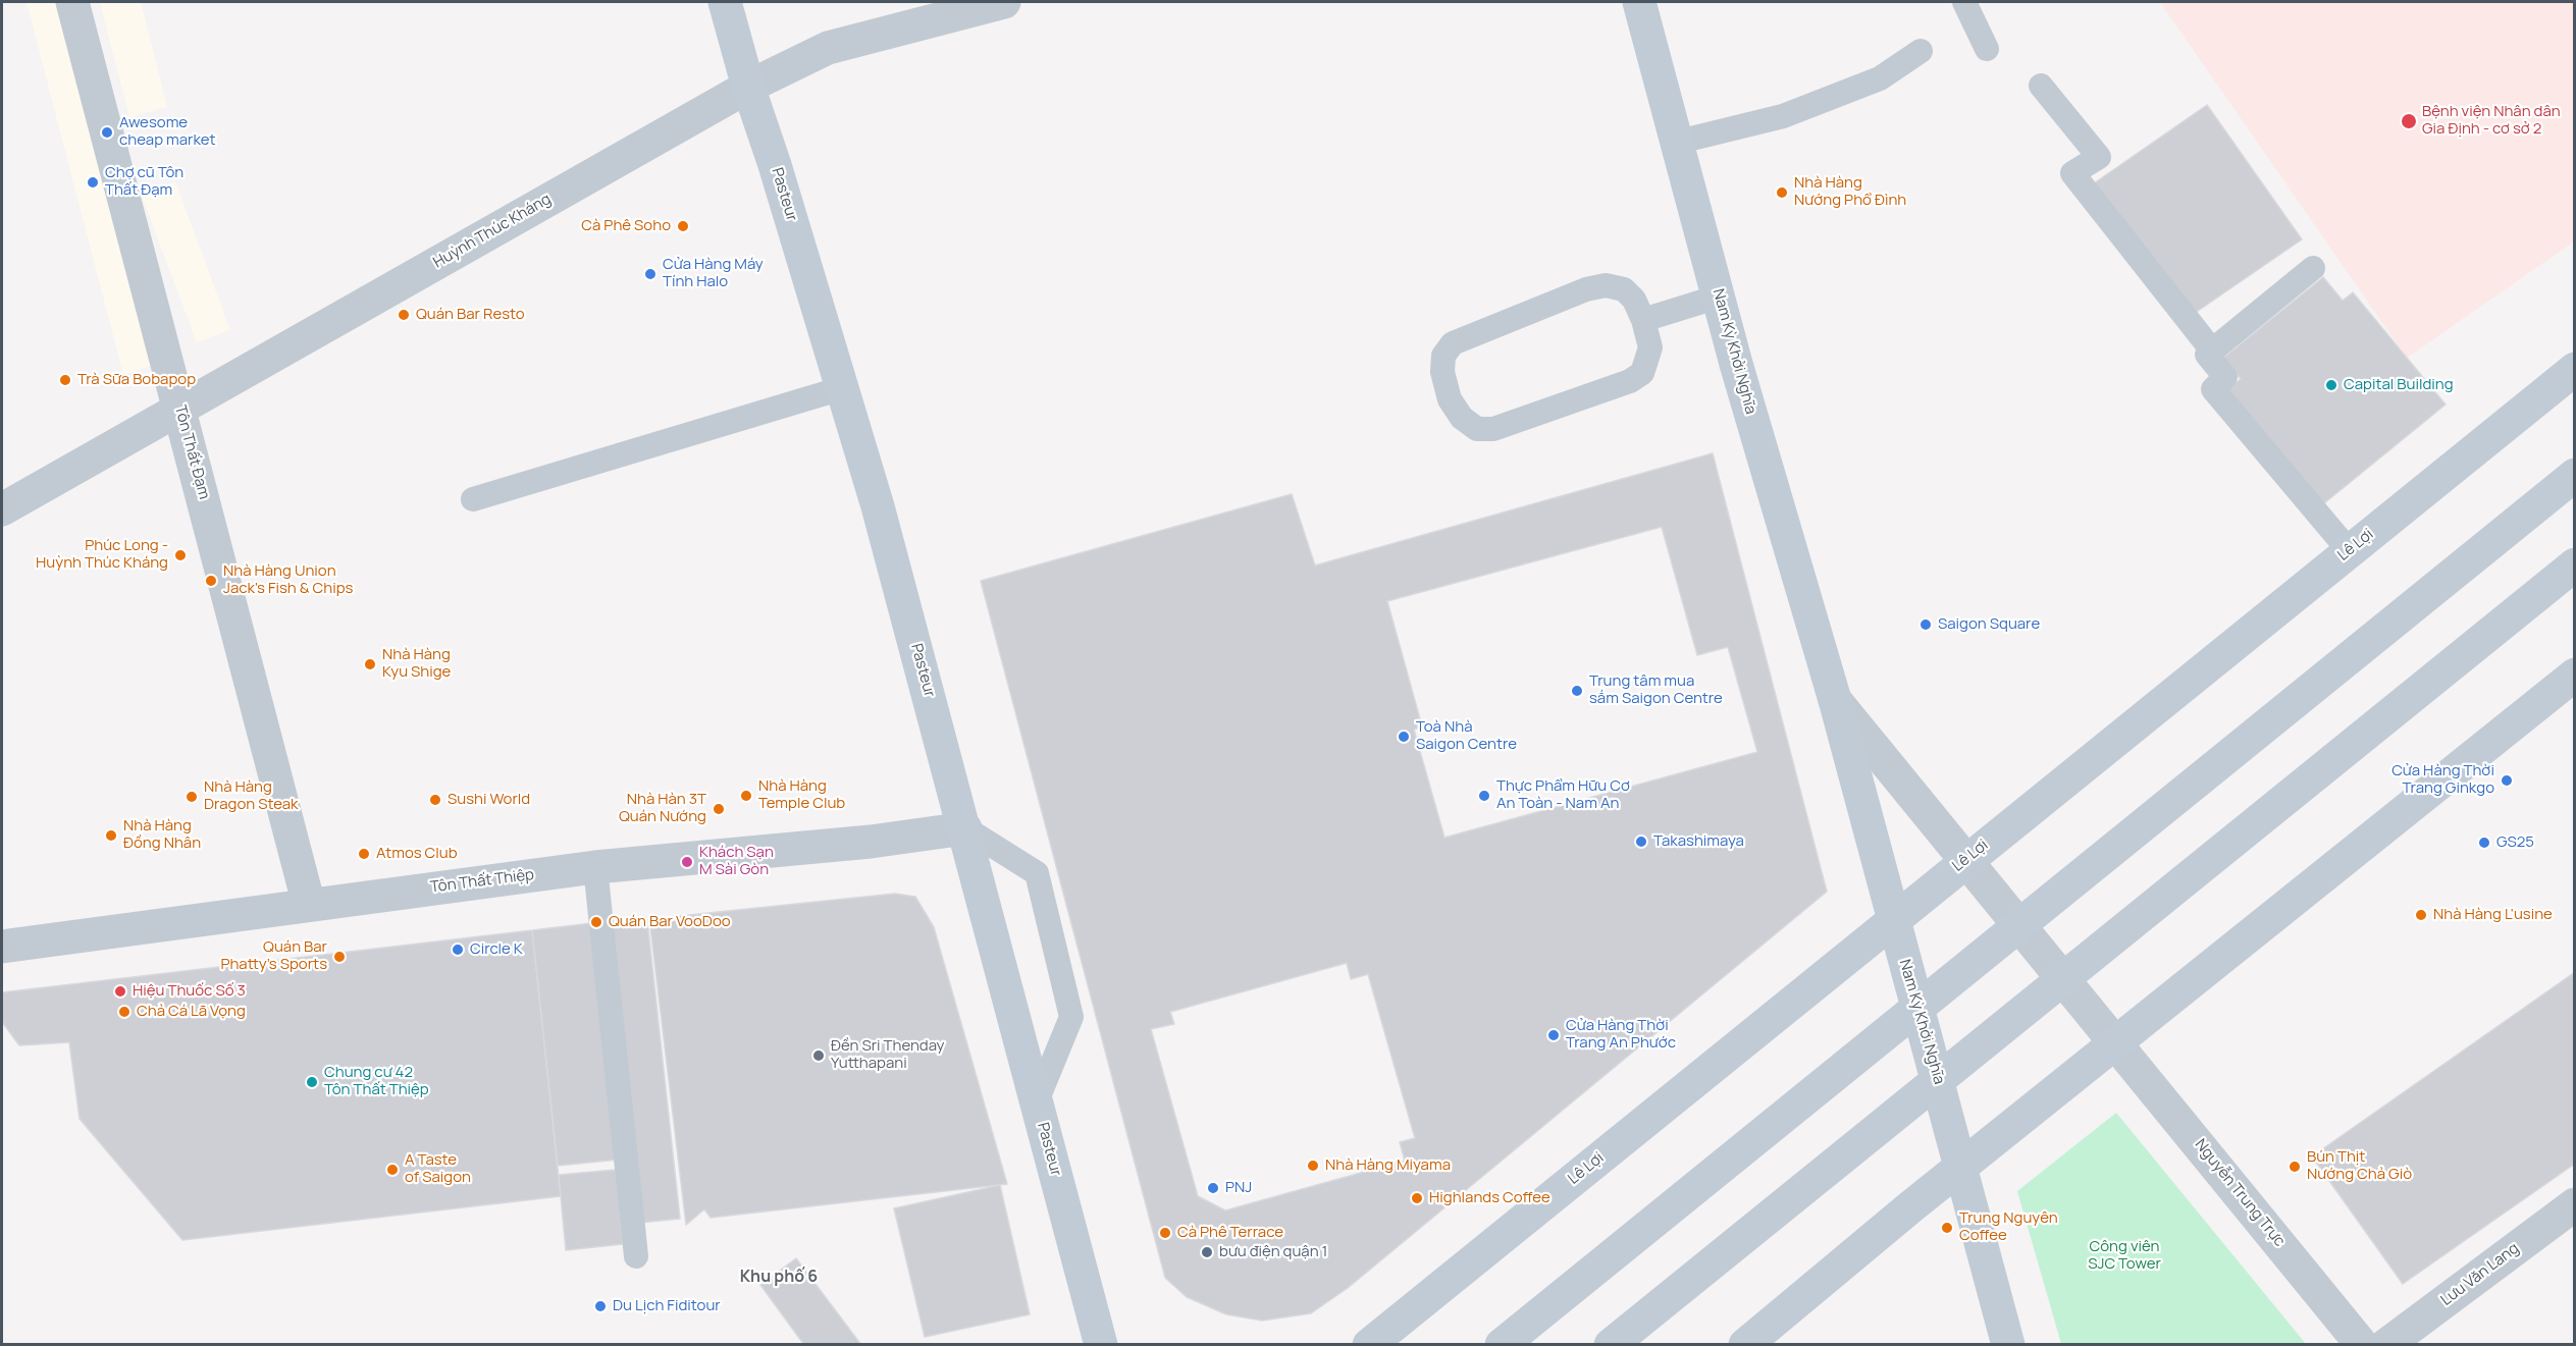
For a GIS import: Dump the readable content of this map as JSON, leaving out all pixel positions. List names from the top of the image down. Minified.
{"streets":{"street":["Pasteur","Huỳnh Thúc Kháng","Nam Kỳ Khởi Nghĩa","Tôn Thất Ðạm","Lê Lợi","Tôn Thất Thiệp","Nguyễn Trung Trực","Lưu Văn Lang"]},"crossings":[["Pasteur","Huỳnh Thúc Kháng"],["Pasteur","Tôn Thất Thiệp"],["Huỳnh Thúc Kháng","Tôn Thất Ðạm"],["Nam Kỳ Khởi Nghĩa","Lê Lợi"],["Nam Kỳ Khởi Nghĩa","Nguyễn Trung Trực"],["Tôn Thất Ðạm","Tôn Thất Thiệp"]],"districts":["Khu phố 6"],"parks":["Công viên SJC Tower"],"places":["Bệnh viện Nhân dân Gia Định - cơ sở 2","Awesome cheap market","Chợ cũ Tôn Thất Đạm","Nhà Hàng Nướng Phổ Đình","Cà Phê Soho","Cửa Hàng Máy Tính Halo","Quán Bar Resto","Trà Sữa Bobapop","Capital Building","Phúc Long - Huỳnh Thúc Kháng","Nhà Hàng Union Jack's Fish & Chips","Saigon Square","Nhà Hàng Kyu Shige","Trung tâm mua sắm Saigon Centre","Toà Nhà Saigon Centre","Cửa Hàng Thời Trang Ginkgo","Nhà Hàng Temple Club","Thực Phẩm Hữu Cơ An Toàn - Nam An","Nhà Hàng Dragon Steak","Sushi World","Nhà Hàn 3T Quán Nướng","Nhà Hàng Đồng Nhân","Takashimaya","GS25","Atmos Club","Khách Sạn M Sài Gòn","Nhà Hàng L'usine","Quán Bar VooDoo","Circle K","Quán Bar Phatty’s Sports","Hiệu Thuốc Số 3","Chả Cá Lã Vọng","Cửa Hàng Thời Trang An Phước","Đền Sri Thenday Yutthapani","Chung cư 42 Tôn Thất Thiệp","Nhà Hàng Miyama","Bún Thịt Nướng Chả Giò","A Taste of Saigon","PNJ","Highlands Coffee","Trung Nguyên Coffee","Cà Phê Terrace","bưu điện quận 1","Du Lịch Fiditour"]}
